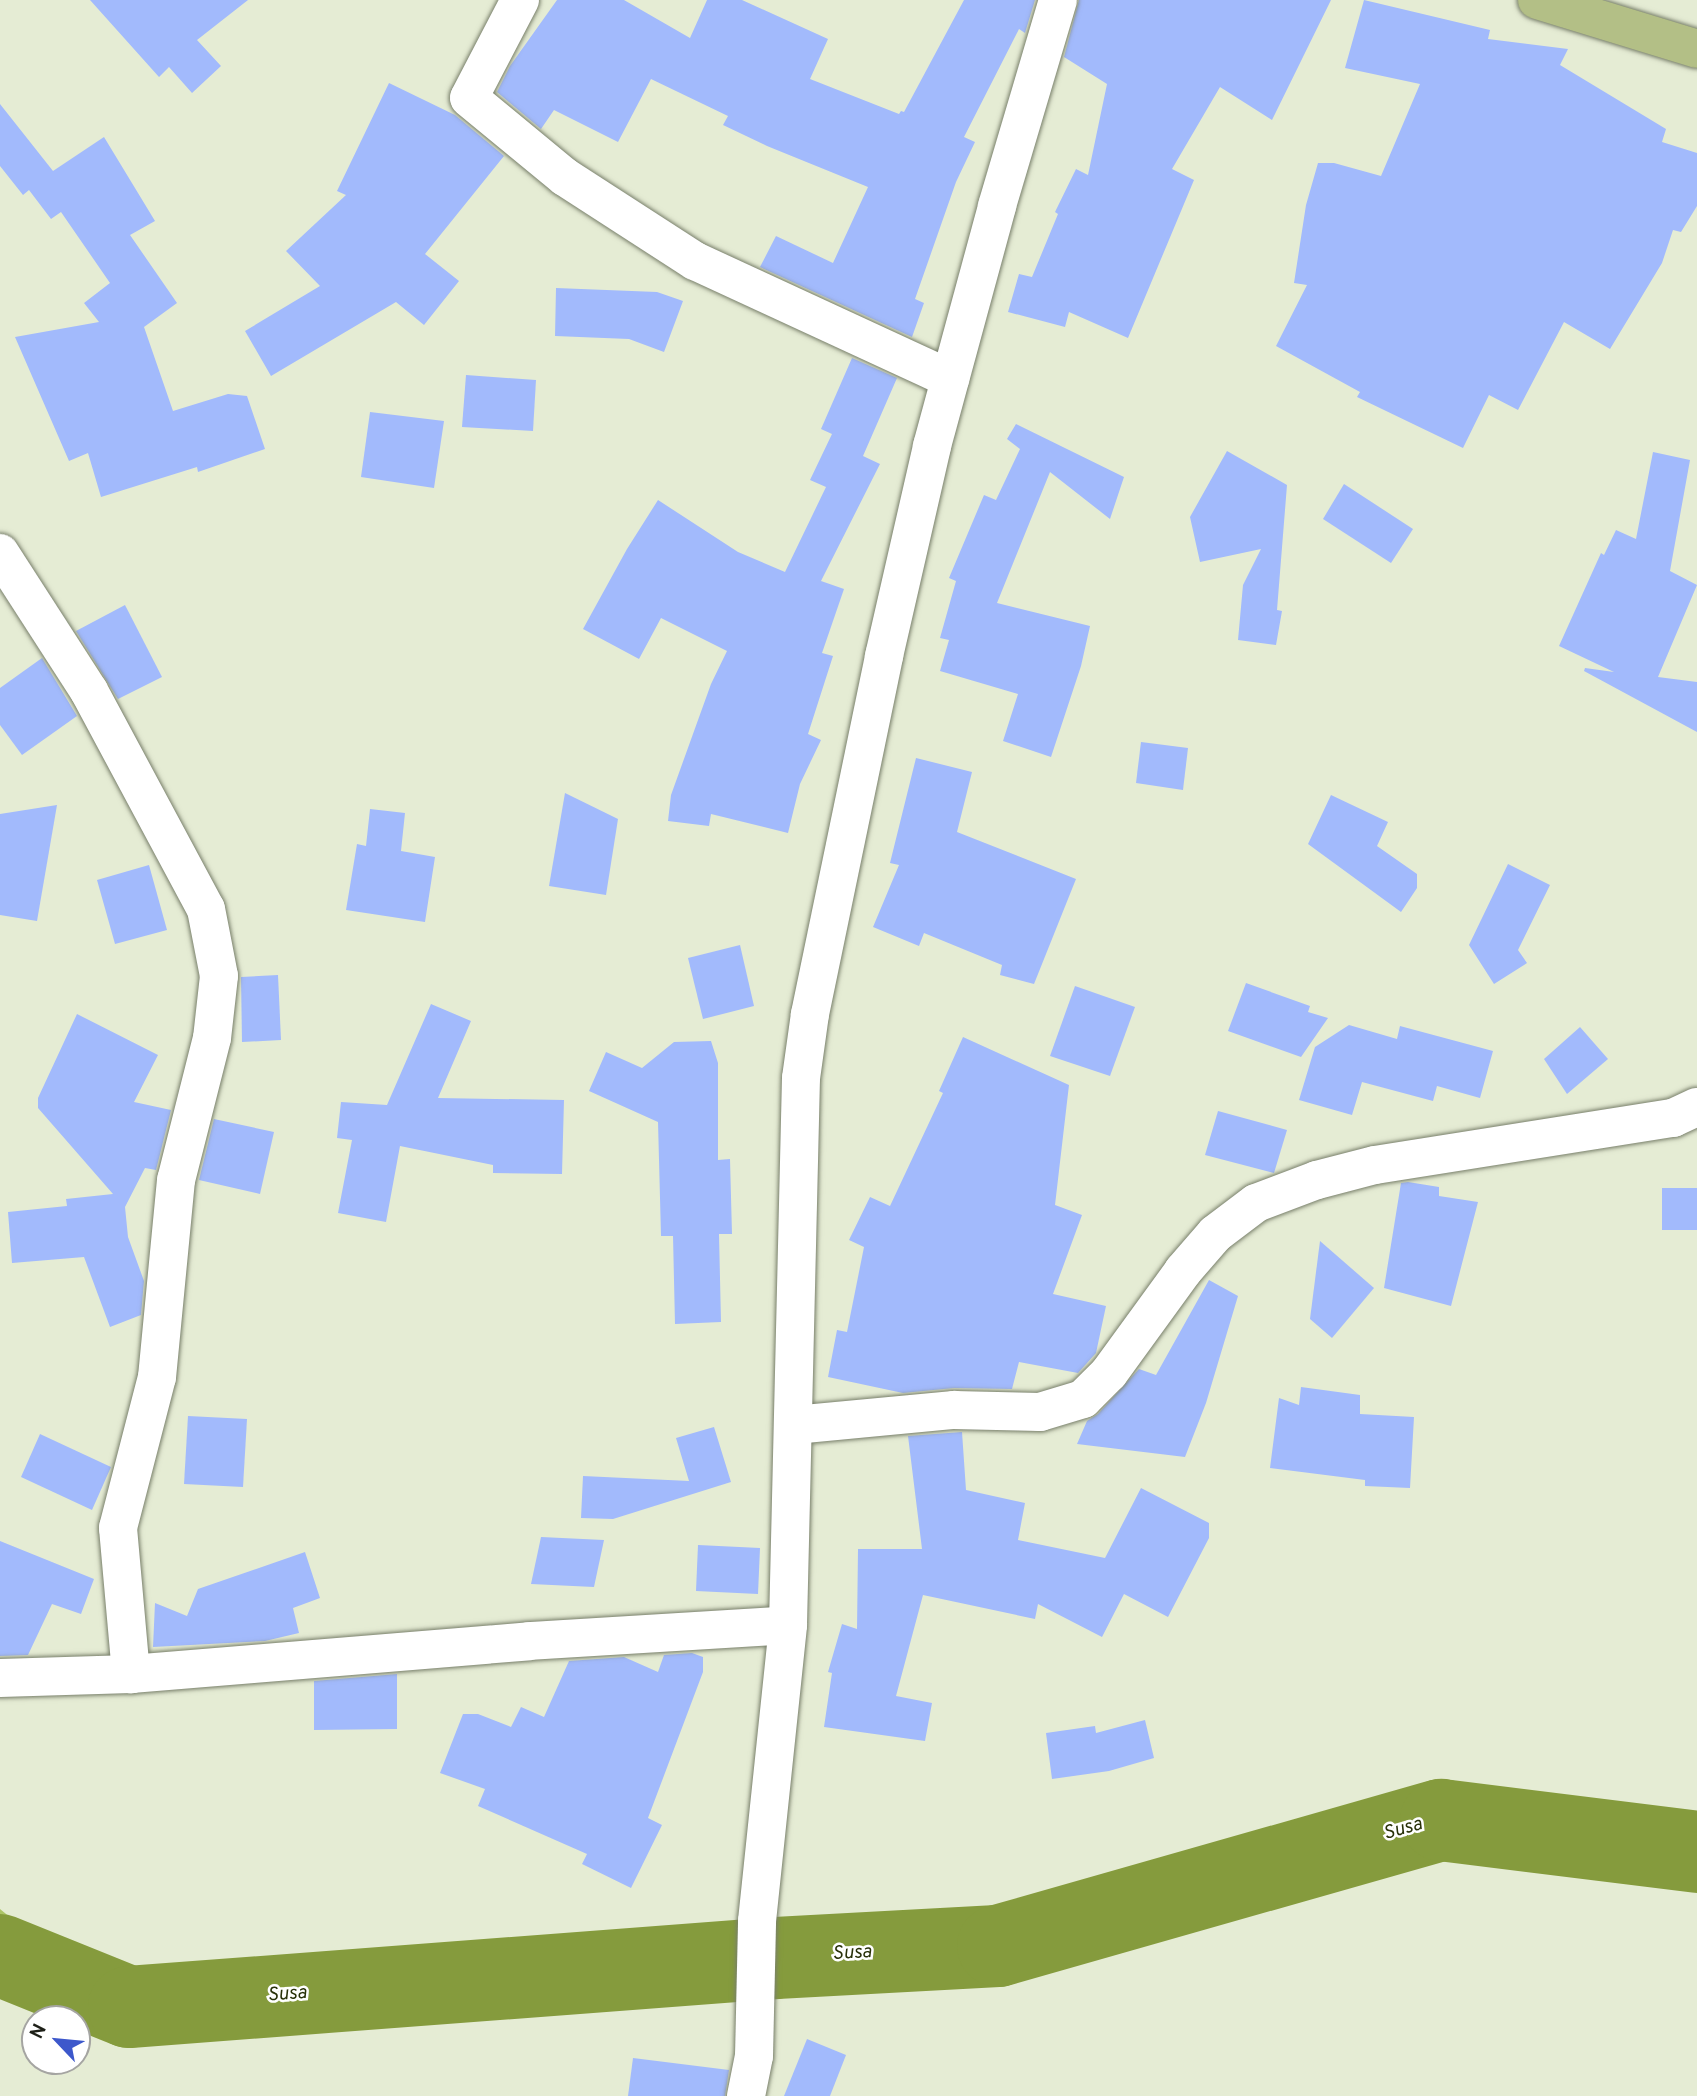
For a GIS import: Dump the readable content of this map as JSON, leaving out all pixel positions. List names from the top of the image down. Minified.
{"water":["Susa"],"north":"top left"}
